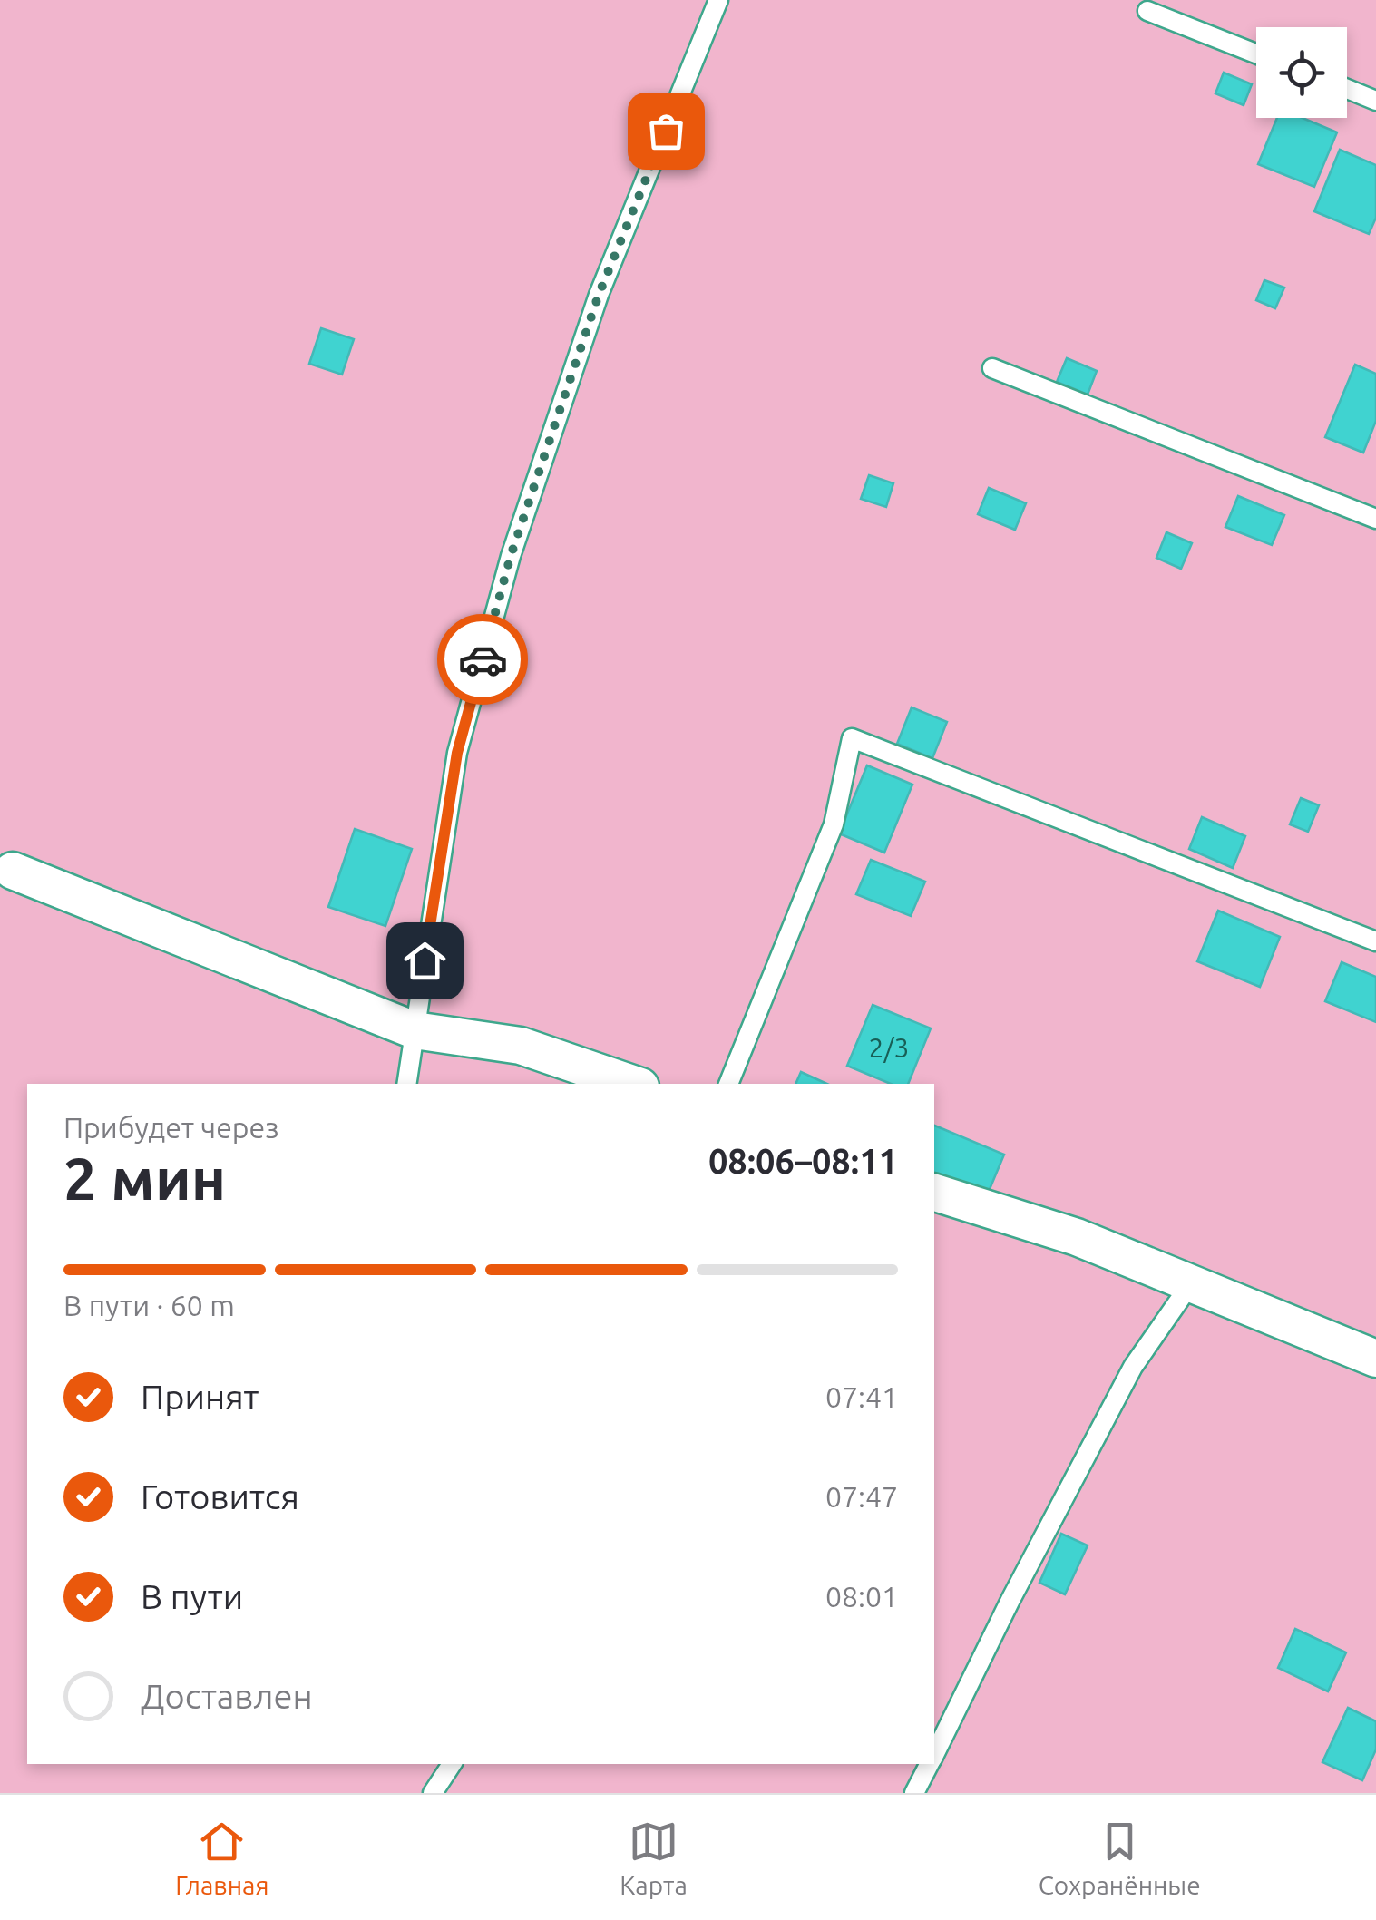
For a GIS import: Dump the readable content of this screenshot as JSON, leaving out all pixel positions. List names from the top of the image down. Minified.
{"house_numbers":["2/3"],"page":{"heading":["2 мин","Прибудет через","08:06–08:11"],"bar":"В пути · 60 m","list":[["Принят","07:41"],["Готовится","07:47"],["В пути","08:01"],"Доставлен"],"tabs":["Главная","Карта","Сохранённые"]}}
